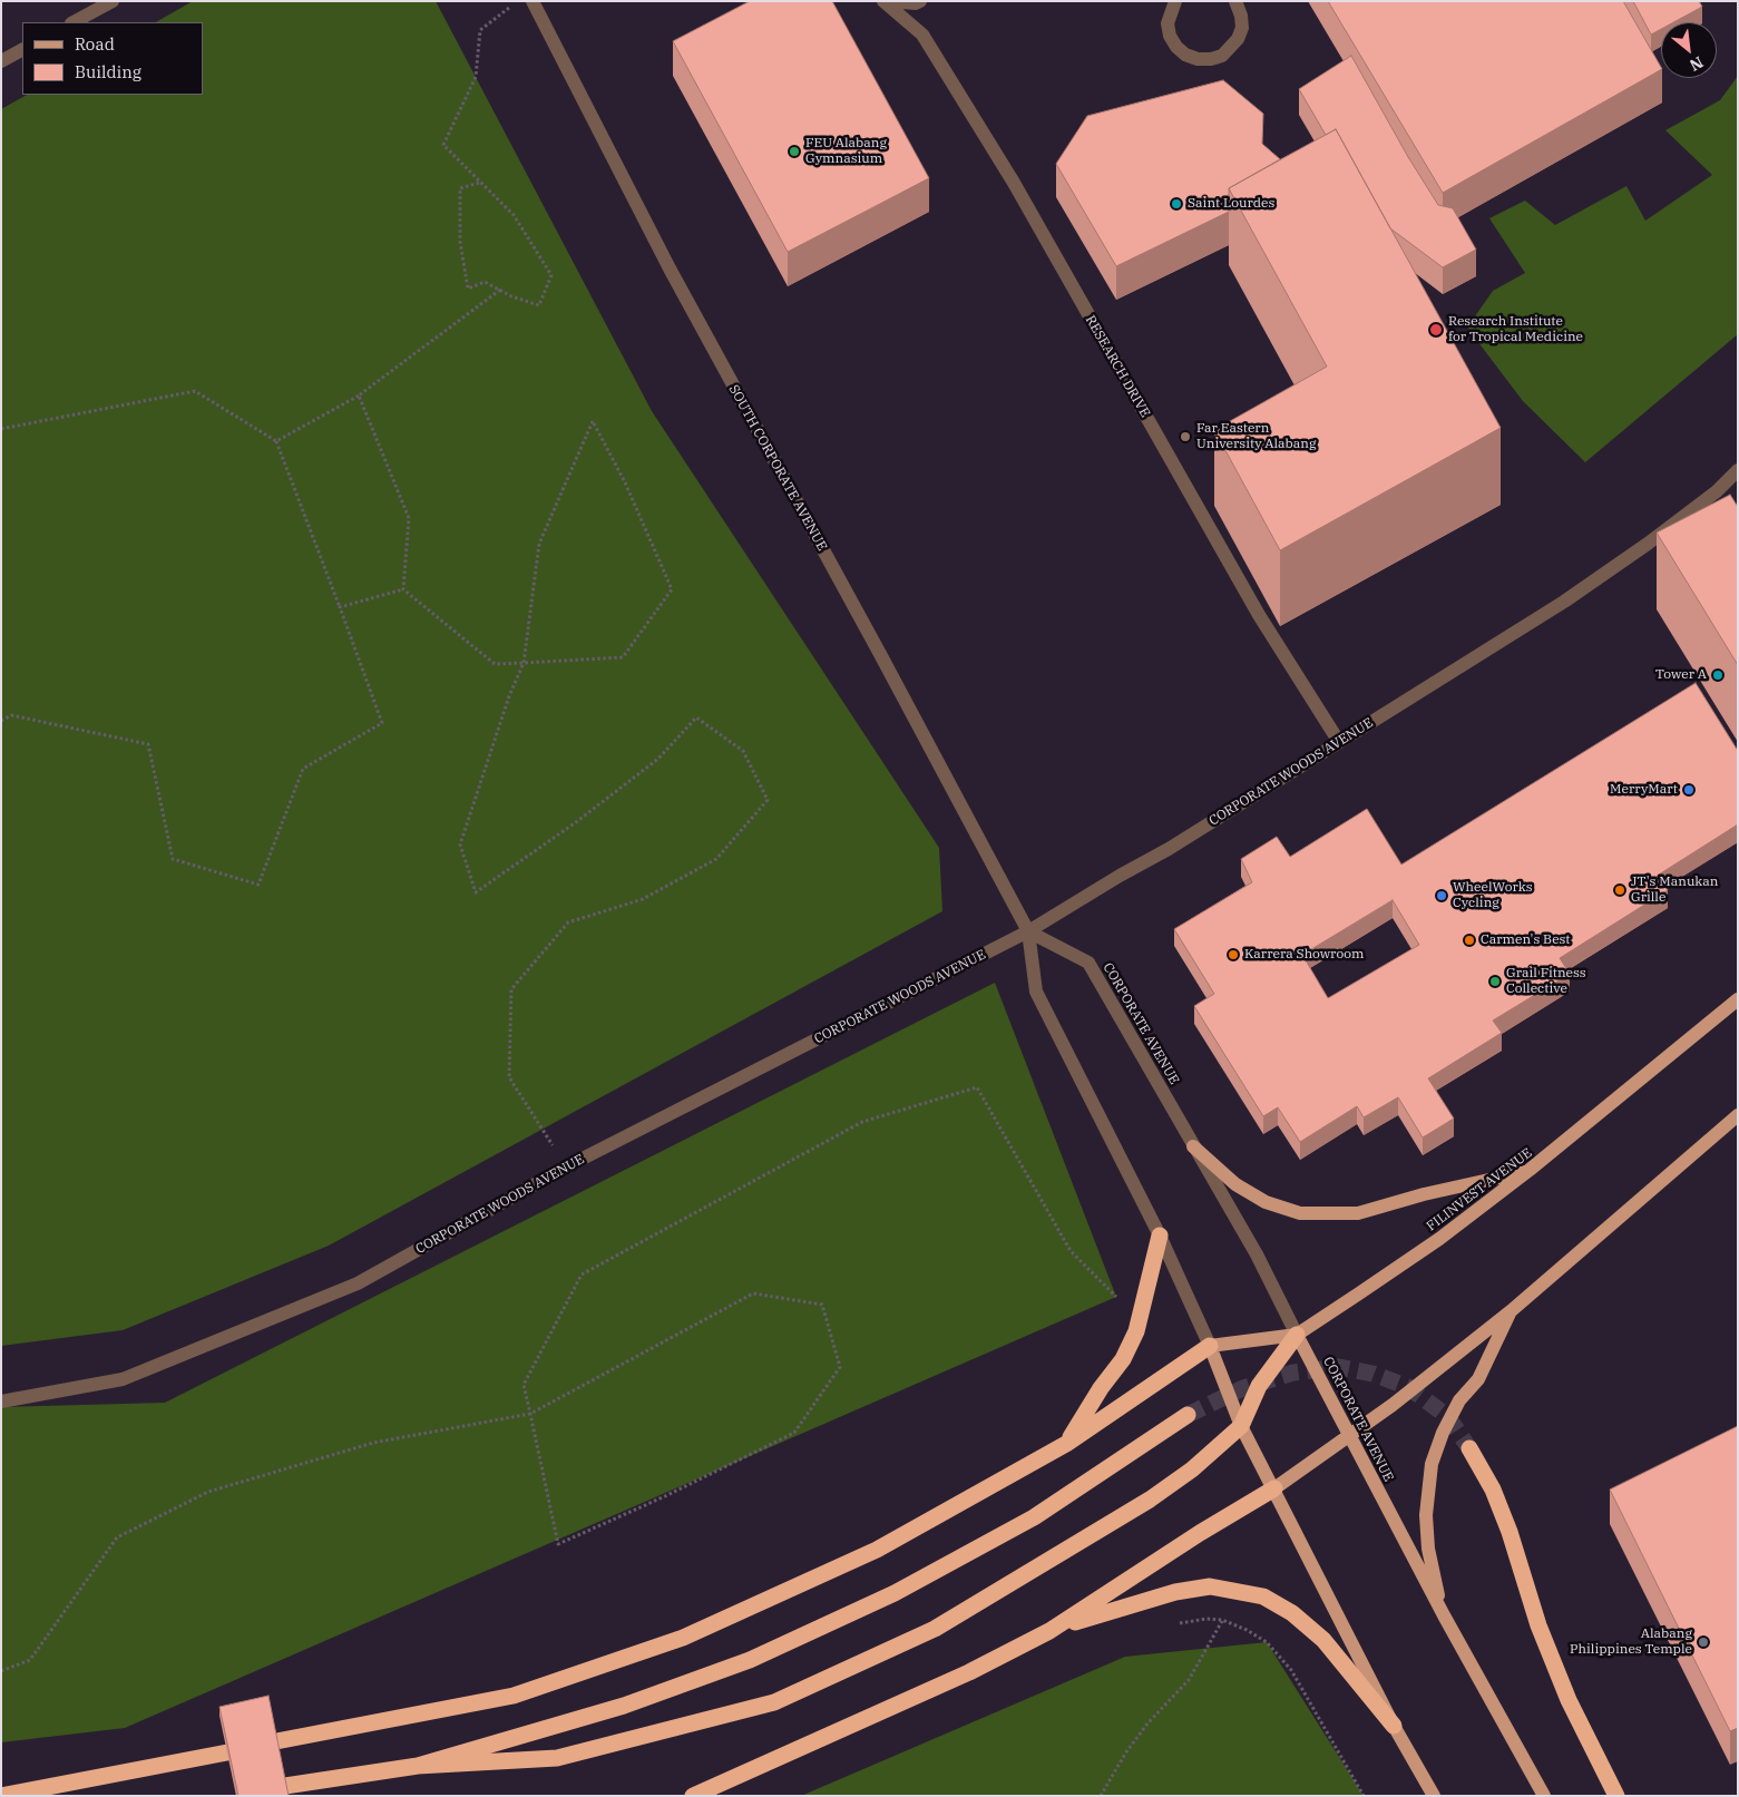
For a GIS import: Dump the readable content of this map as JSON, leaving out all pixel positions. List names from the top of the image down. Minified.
{"streets":{"main road":["CORPORATE AVENUE","FILINVEST AVENUE"],"street":["RESEARCH DRIVE","SOUTH CORPORATE AVENUE","CORPORATE WOODS AVENUE"]},"crossings":[["RESEARCH DRIVE","CORPORATE WOODS AVENUE"],["SOUTH CORPORATE AVENUE","CORPORATE WOODS AVENUE"],["SOUTH CORPORATE AVENUE","CORPORATE AVENUE"],["CORPORATE WOODS AVENUE","CORPORATE AVENUE"],["CORPORATE AVENUE","FILINVEST AVENUE"]],"places":["FEU Alabang Gymnasium","Saint Lourdes","Research Institute for Tropical Medicine","Far Eastern University Alabang","Tower A","MerryMart","JT's Manukan Grille","WheelWorks Cycling","Carmen's Best","Karrera Showroom","Grail Fitness Collective","Alabang Philippines Temple"],"legend":["Road","Building"],"north":"bottom right"}
